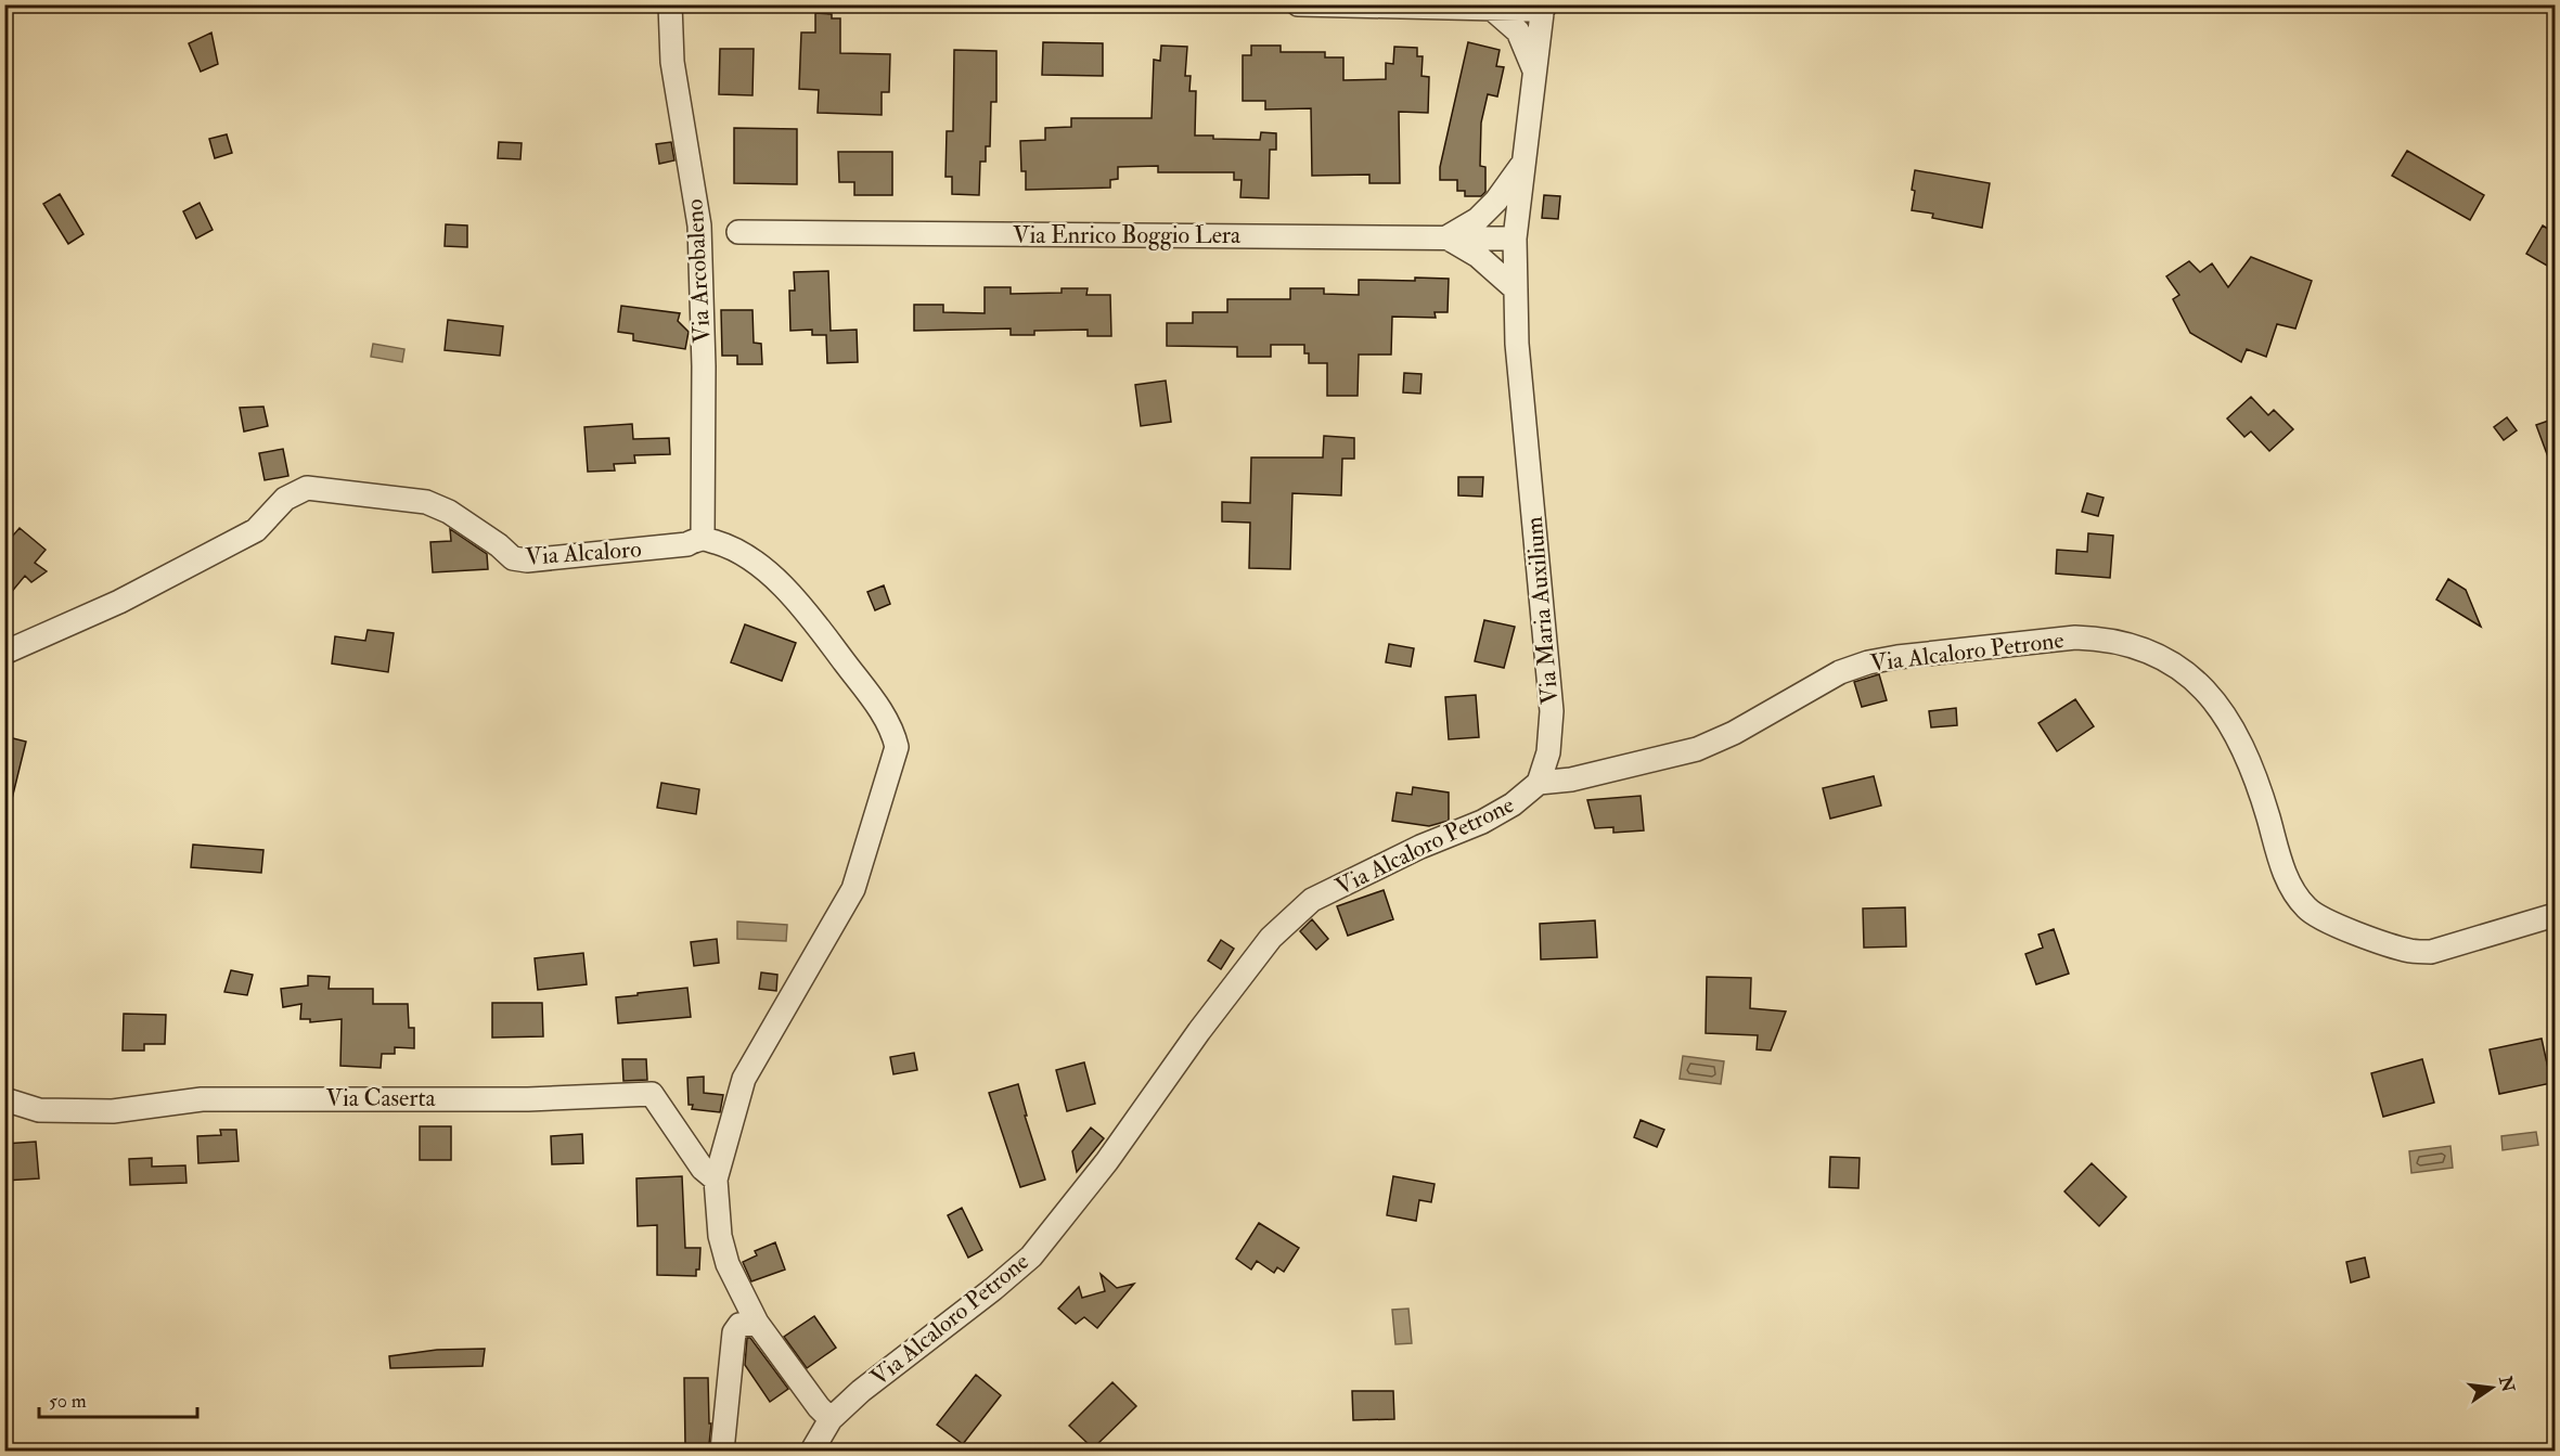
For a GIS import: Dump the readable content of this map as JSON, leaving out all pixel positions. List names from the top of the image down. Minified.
{"streets":{"street":["Via Enrico Boggio Lera","Via Arcobaleno","Via Alcaloro","Via Maria Auxilium","Via Alcaloro Petrone","Via Caserta"]},"crossings":[["Via Enrico Boggio Lera","Via Maria Auxilium"],["Via Arcobaleno","Via Alcaloro"],["Via Maria Auxilium","Via Alcaloro Petrone"]],"scale_bar":"50 m","north":"right"}
